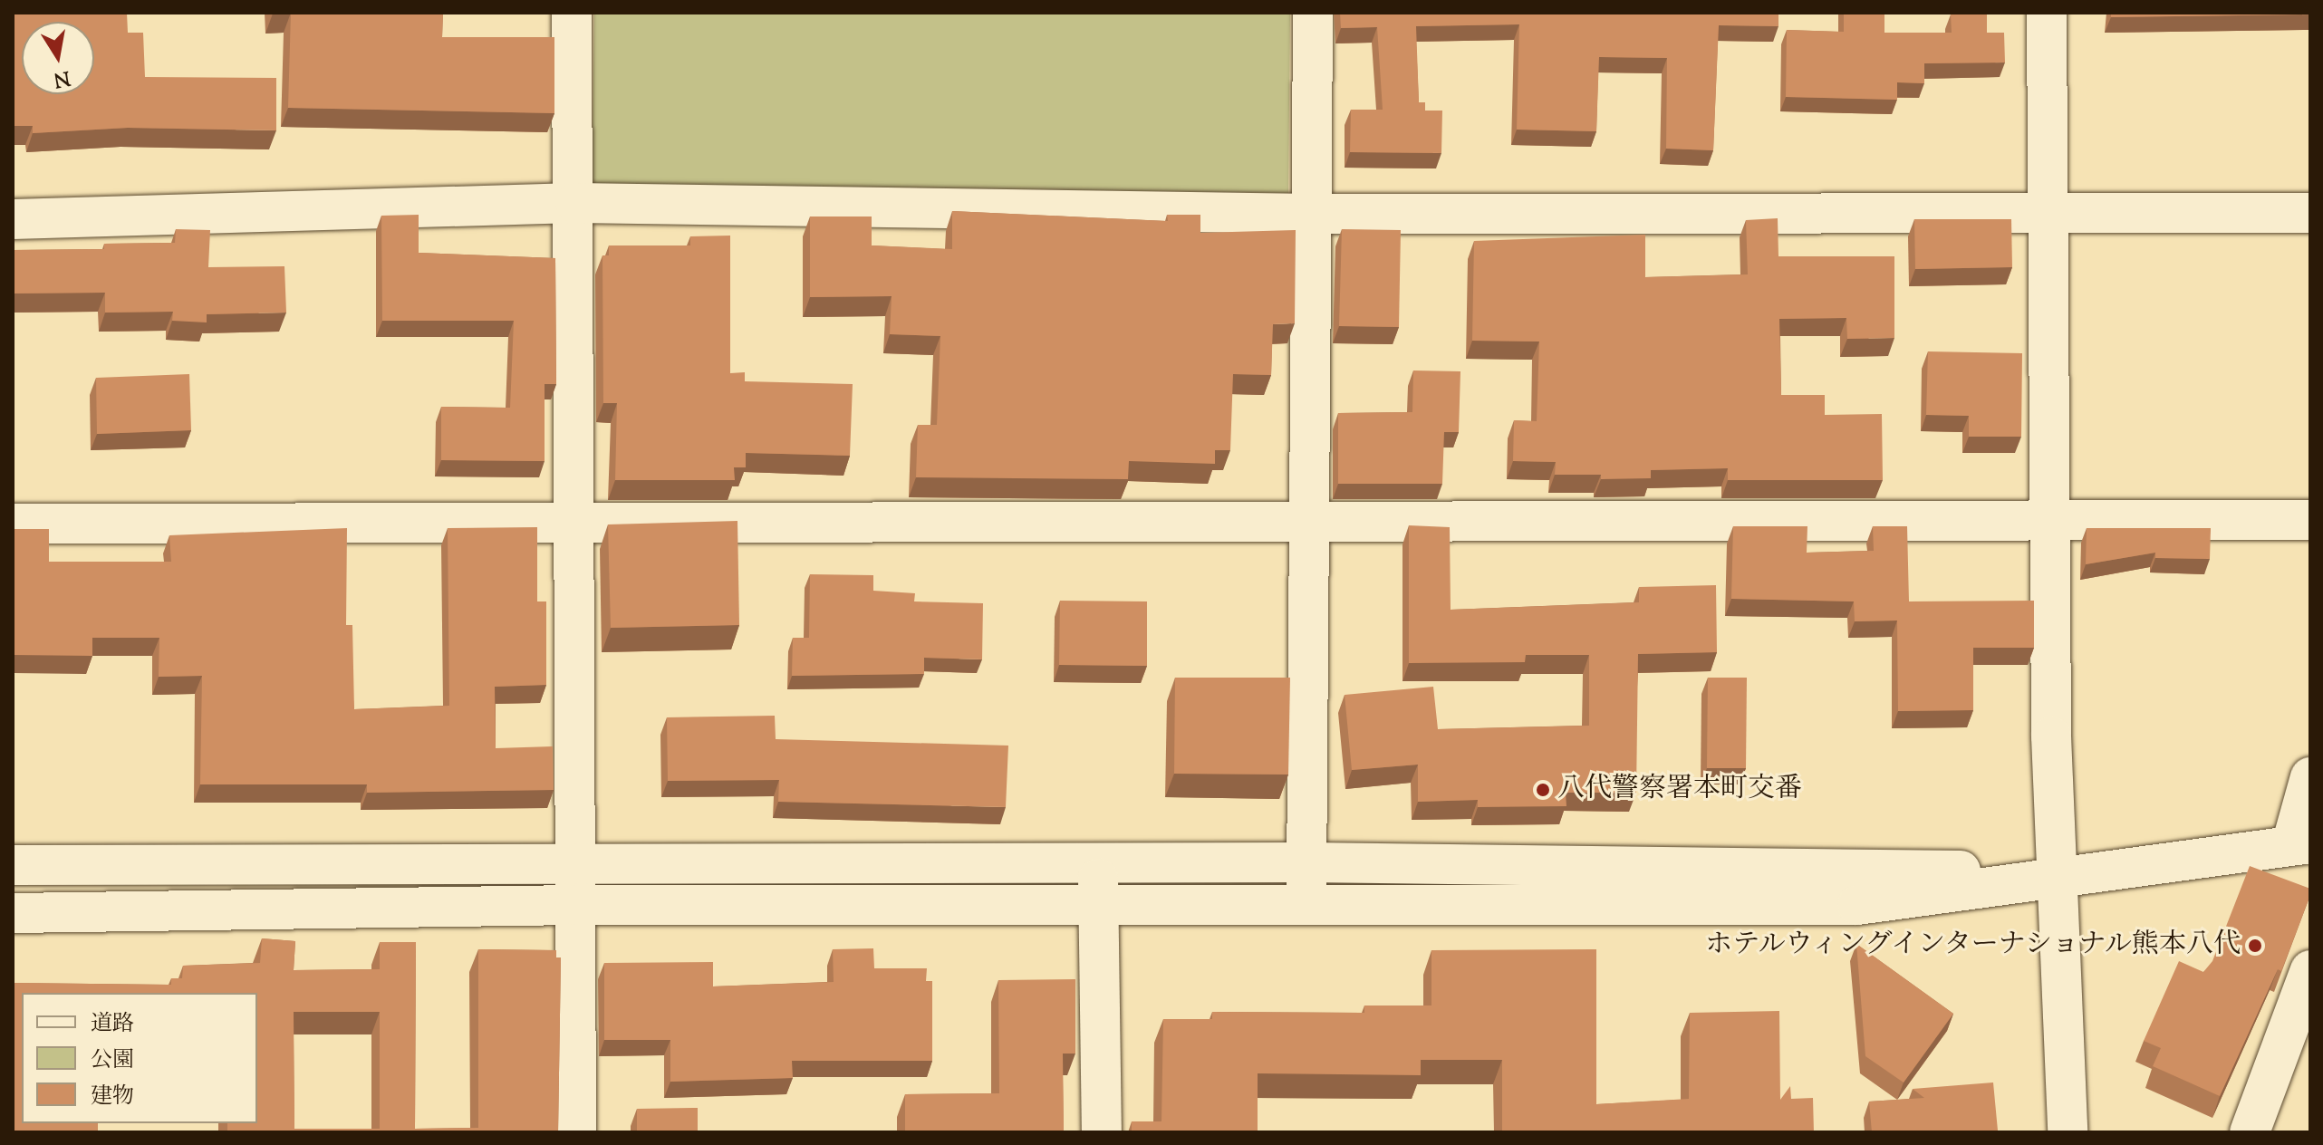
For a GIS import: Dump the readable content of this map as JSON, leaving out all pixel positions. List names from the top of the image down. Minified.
{"places":["八代警察署本町交番","ホテルウィングインターナショナル熊本八代"],"legend":["道路","公園","建物"],"north":"bottom"}
